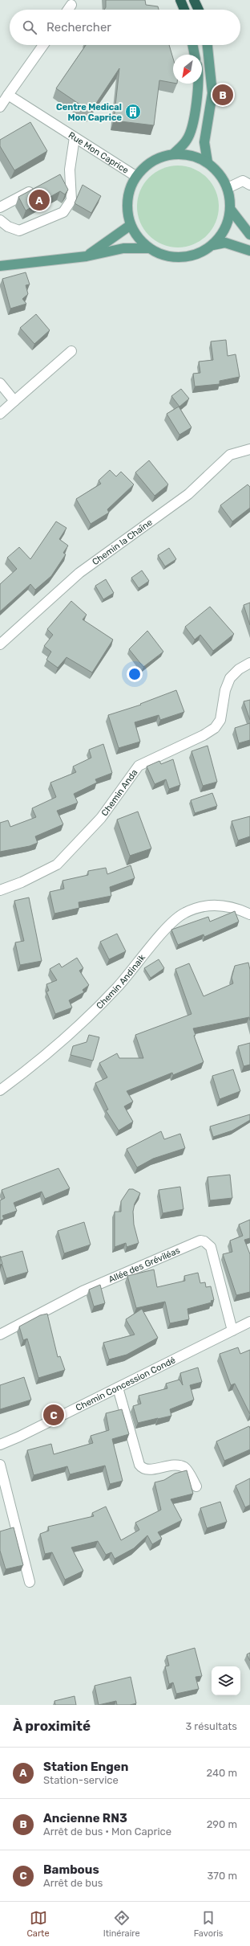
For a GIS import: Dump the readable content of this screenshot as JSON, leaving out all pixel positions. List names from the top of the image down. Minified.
{"streets":{"street":["Rue Mon Caprice","Chemin la Chaîne","Chemin Anda","Chemin Andinaik","Allée des Gréviléas","Chemin Concession Condé"]},"crossings":[["Allée des Gréviléas","Chemin Concession Condé"]],"places":{"building":["Centre Medical Mon Caprice"]},"north":"bottom left","page":{"search":"Rechercher","pins":["B","A","C"],"heading":["À proximité","3 résultats"],"list":[{"mark":"A","name":"Station Engen","note":"Station-service","value":"240 m"},{"mark":"B","name":"Ancienne RN3","note":"Arrêt de bus · Mon Caprice","value":"290 m"},{"mark":"C","name":"Bambous","note":"Arrêt de bus","value":"370 m"}],"nav":["Carte","Itinéraire","Favoris"]}}
